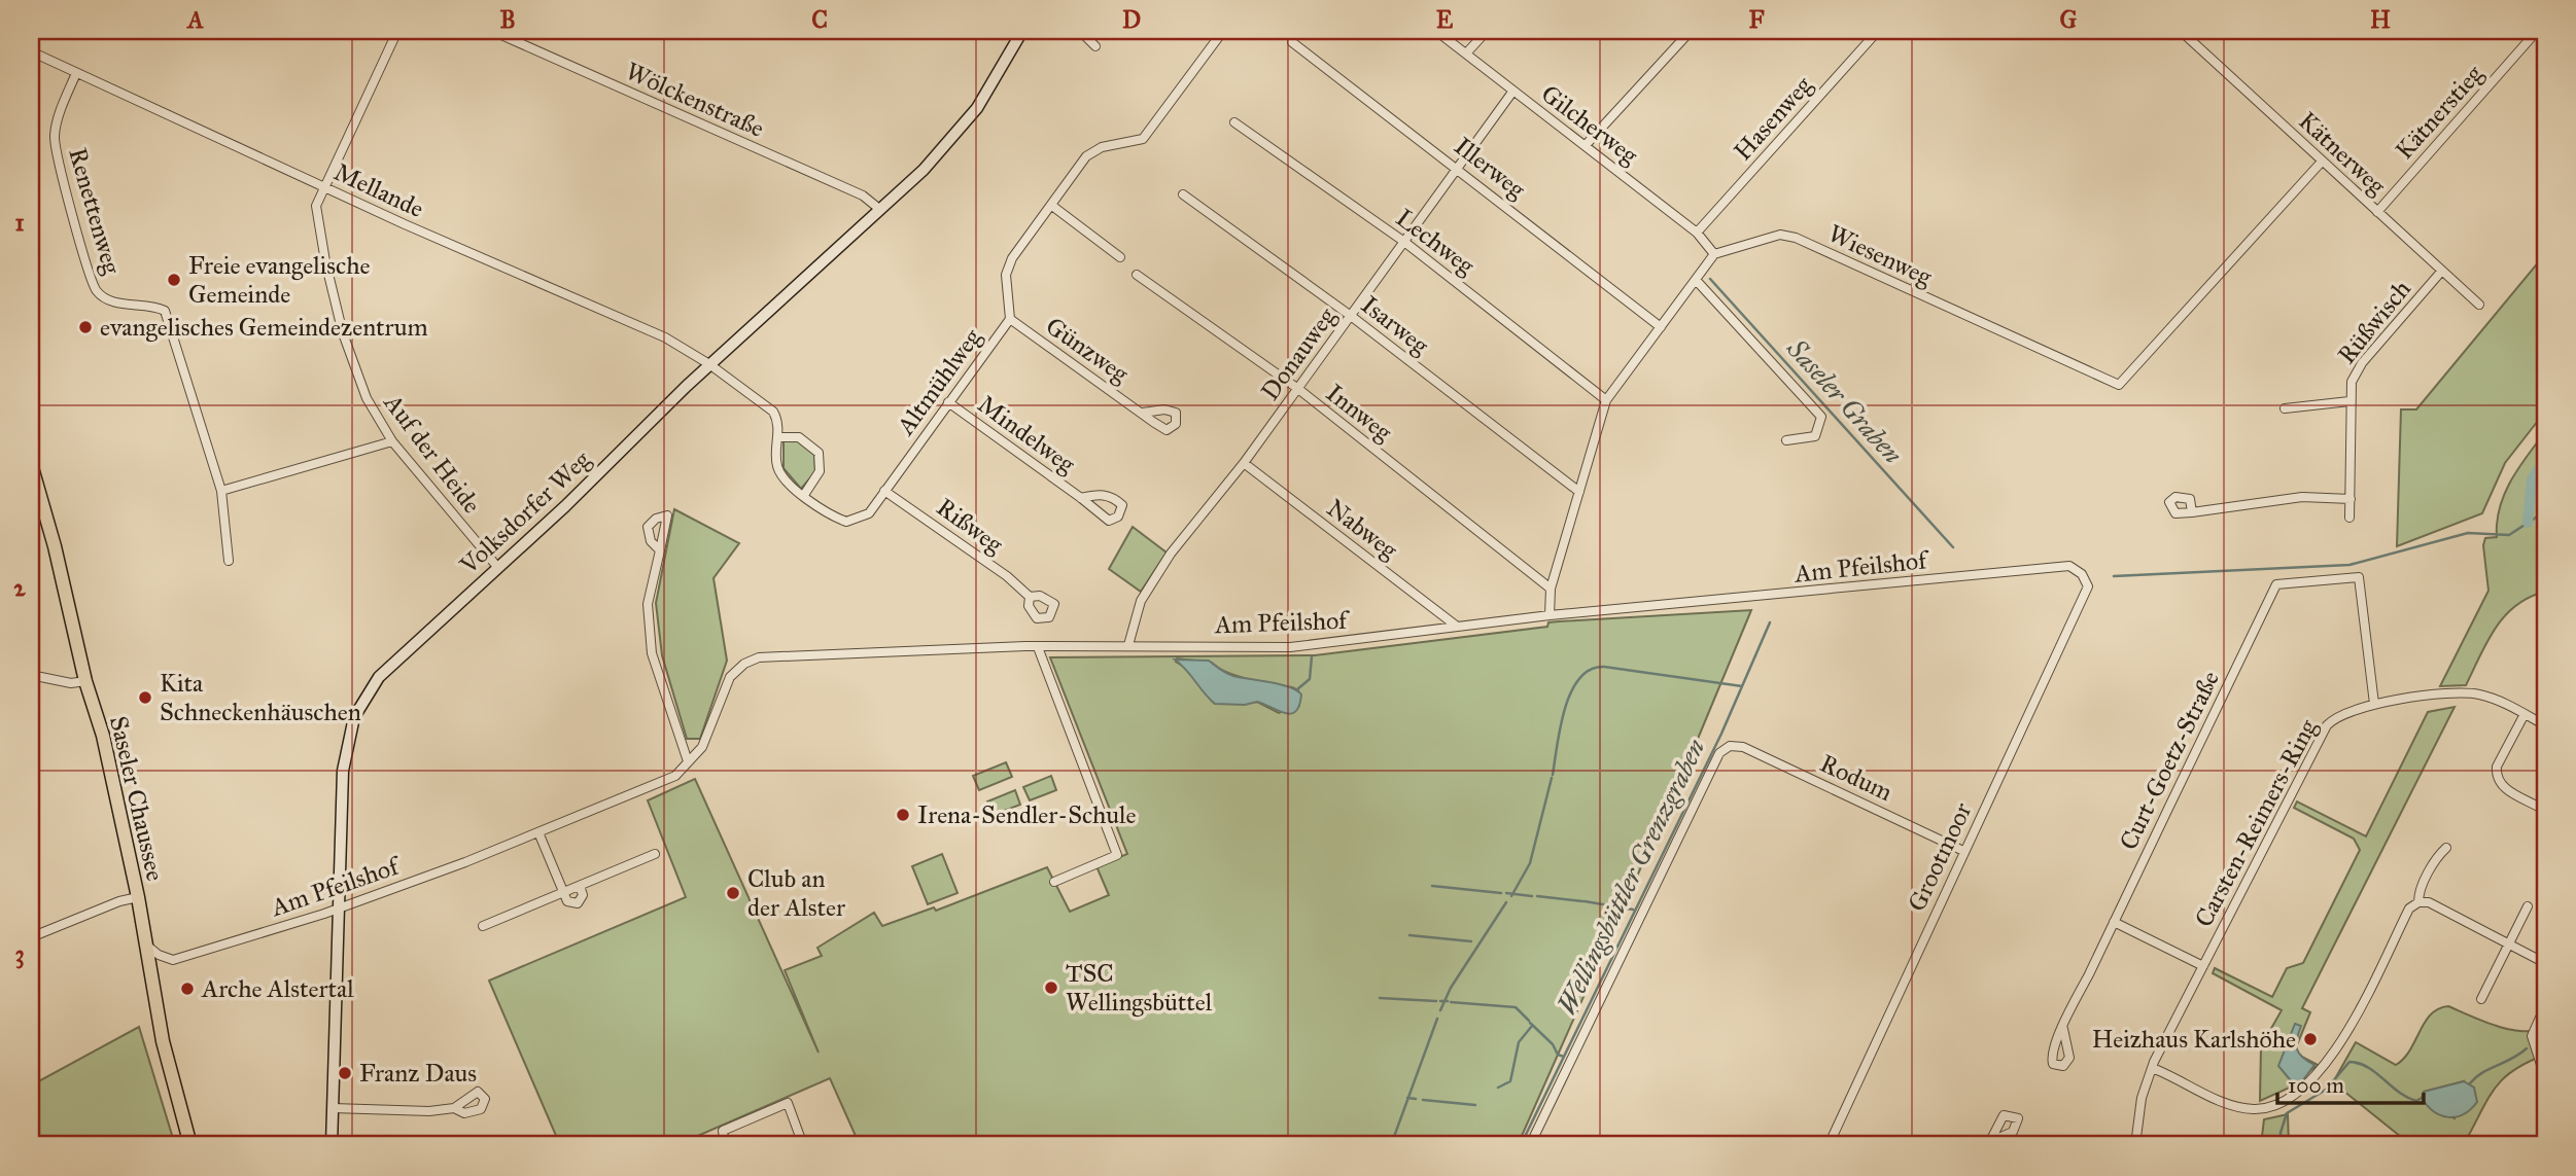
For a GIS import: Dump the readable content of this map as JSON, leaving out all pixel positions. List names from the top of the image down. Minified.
{"streets":{"main road":["Saseler Chaussee"],"street":["Wölckenstraße","Kätnerstieg","Hasenweg","Gilcherweg","Kätnerweg","Illerweg","Mellande","Renettenweg","Lechweg","Wiesenweg","Rüßwisch","Isarweg","Günzweg","Donauweg","Altmühlweg","Innweg","Mindelweg","Auf der Heide","Volksdorfer Weg","Rißweg","Nabweg","Am Pfeilshof","Curt-Goetz-Straße","Rodum","Carsten-Reimers-Ring","Grootmoor"]},"crossings":[["Wölckenstraße","Volksdorfer Weg"],["Kätnerstieg","Kätnerweg"],["Hasenweg","Gilcherweg"],["Gilcherweg","Wiesenweg"],["Gilcherweg","Donauweg"],["Kätnerweg","Wiesenweg"],["Kätnerweg","Rüßwisch"],["Illerweg","Donauweg"],["Mellande","Renettenweg"],["Mellande","Altmühlweg"],["Mellande","Auf der Heide"],["Mellande","Volksdorfer Weg"],["Lechweg","Donauweg"],["Isarweg","Donauweg"],["Günzweg","Altmühlweg"],["Donauweg","Innweg"],["Donauweg","Nabweg"],["Donauweg","Am Pfeilshof"],["Altmühlweg","Mindelweg"],["Altmühlweg","Volksdorfer Weg"],["Altmühlweg","Rißweg"],["Auf der Heide","Volksdorfer Weg"],["Volksdorfer Weg","Am Pfeilshof"],["Nabweg","Am Pfeilshof"],["Am Pfeilshof","Saseler Chaussee"],["Am Pfeilshof","Grootmoor"],["Curt-Goetz-Straße","Carsten-Reimers-Ring"],["Rodum","Grootmoor"]],"water":["Saseler Graben","Wellingsbüttler Grenzgraben"],"places":["Freie evangelische Gemeinde","evangelisches Gemeindezentrum","Kita Schneckenhäuschen","Irena-Sendler-Schule","Club an der Alster","TSC Wellingsbüttel","Arche Alstertal","Heizhaus Karlshöhe","Franz Daus"],"scale_bar":"100 m","grid":{"columns":["A","B","C","D","E","F","G","H"],"rows":["1","2","3"]}}
